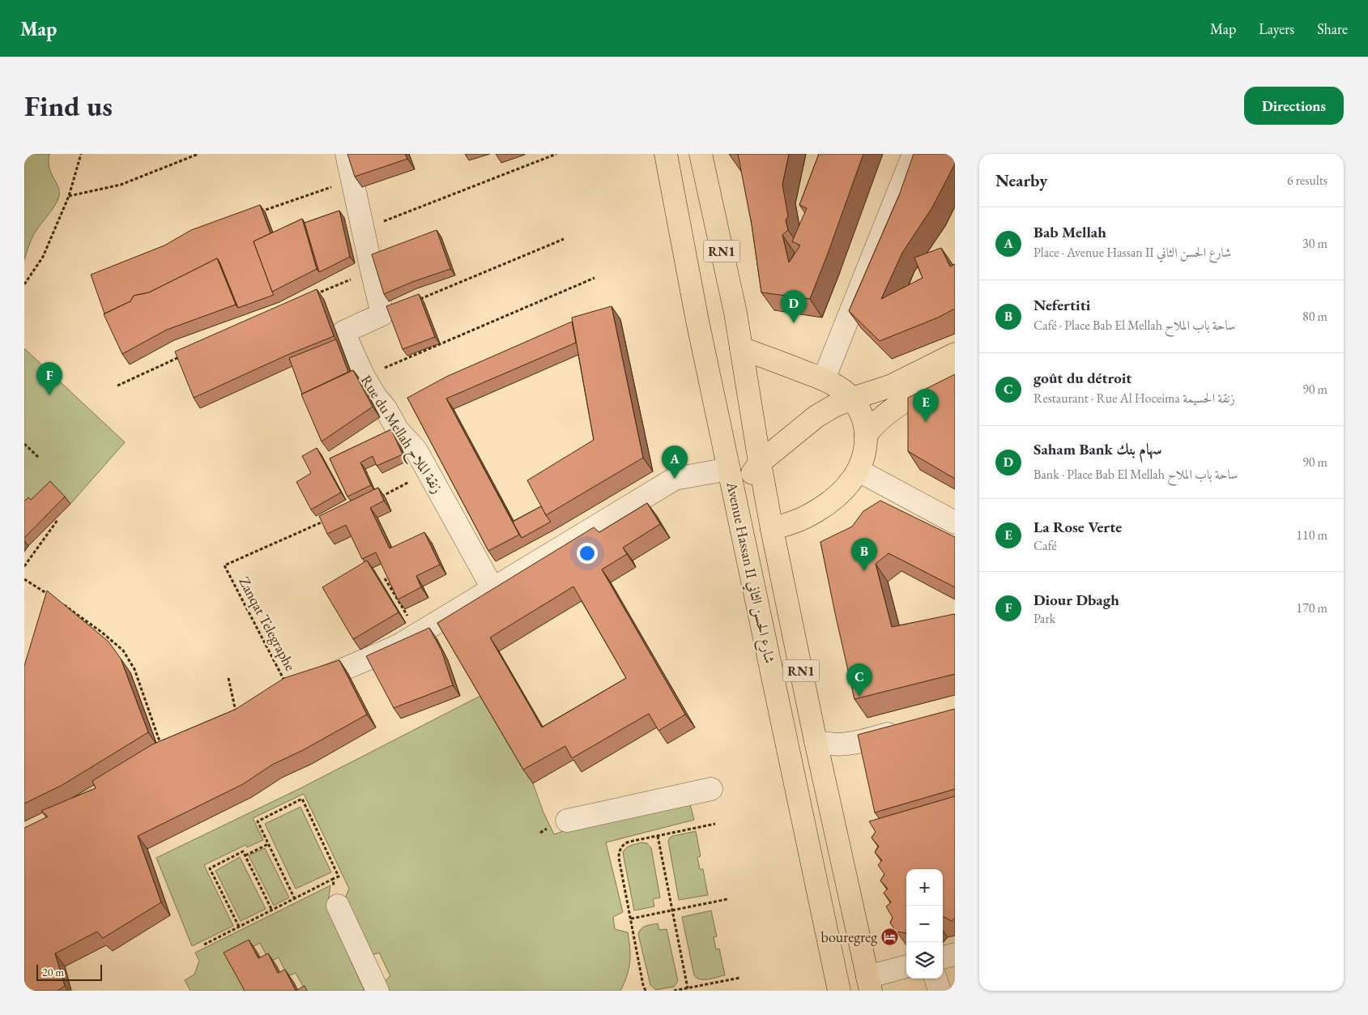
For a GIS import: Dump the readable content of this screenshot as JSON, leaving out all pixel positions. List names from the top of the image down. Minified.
{"streets":{"main road":["RN1","Avenue Hassan II شارع الحسن الثاني"],"street":["Rue du Mellah زنقة الملاح"],"path":["Zanqat Telegraphe"]},"places":{"hotel":["bouregreg"]},"scale_bar":"20 m","page":{"header":"Map","nav":["Map","Layers","Share"],"buttons":"Directions","title":"Find us","heading":["Nearby","6 results"],"list":[{"mark":"A","name":"Bab Mellah","note":"Place · Avenue Hassan II شارع الحسن الثاني","value":"30 m"},{"mark":"B","name":"Nefertiti","note":"Café · Place Bab El Mellah ساحة باب الملاح","value":"80 m"},{"mark":"C","name":"goût du détroit","note":"Restaurant · Rue Al Hoceima زنقة الحسيمة","value":"90 m"},{"mark":"D","name":"Saham Bank سهام بنك","note":"Bank · Place Bab El Mellah ساحة باب الملاح","value":"90 m"},{"mark":"E","name":"La Rose Verte","note":"Café","value":"110 m"},{"mark":"F","name":"Diour Dbagh","note":"Park","value":"170 m"}],"pins":["D","F","E","A","B","C"],"map_buttons":["+","−"],"scale":"20 m"}}
